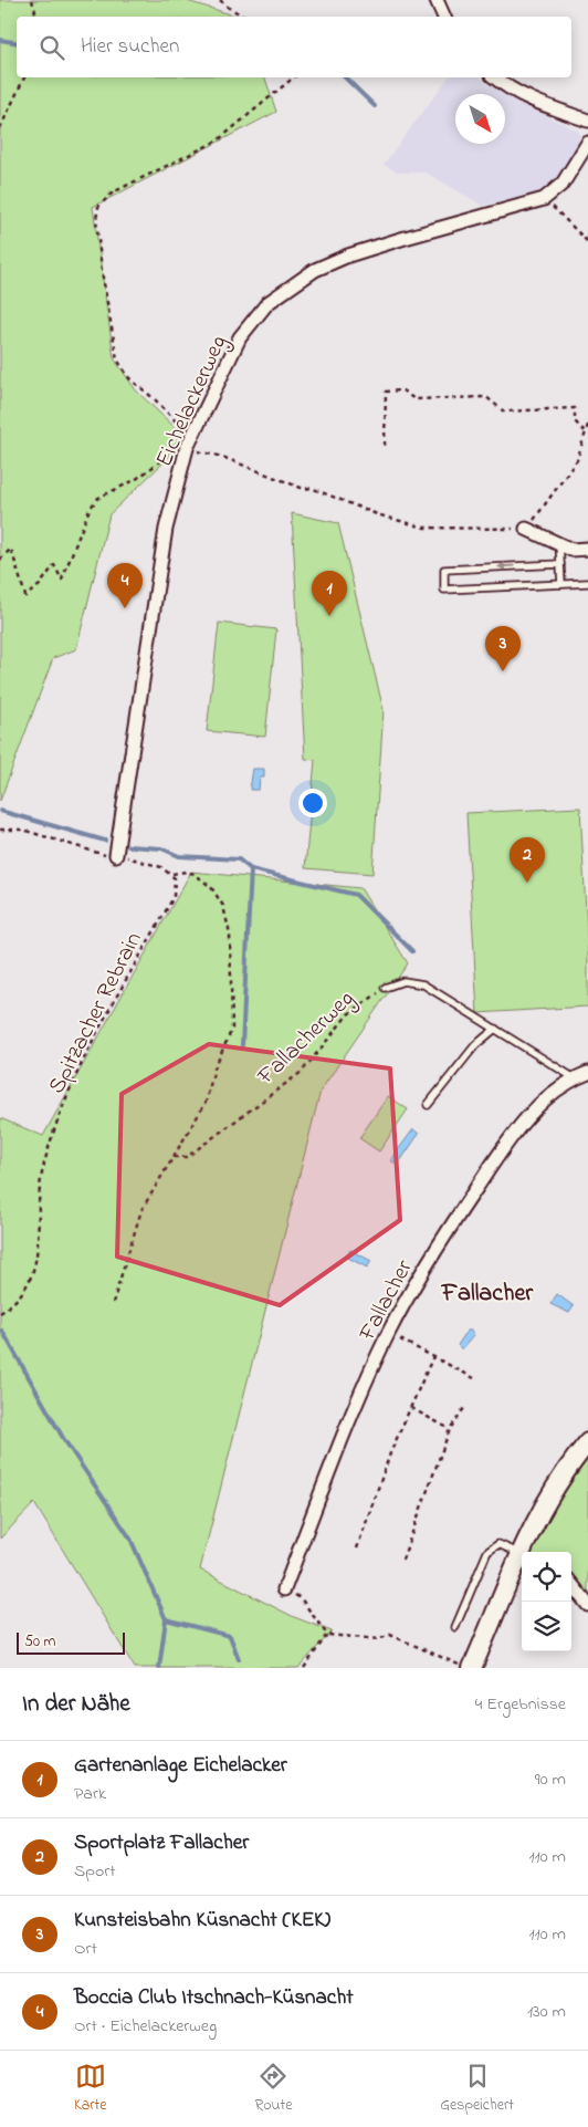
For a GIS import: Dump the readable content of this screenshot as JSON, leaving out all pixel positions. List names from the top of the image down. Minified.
{"streets":{"street":["Eichelackerweg","Fallacher"],"lane":["Fallacherweg"],"path":["Spitzacher Rebrain"]},"crossings":[["Fallacherweg","Fallacher"]],"districts":["Fallacher"],"scale_bar":"50 m","north":"bottom right","page":{"search":"Hier suchen","pins":["4","1","3","2"],"scale":"50 m","heading":["In der Nähe","4 Ergebnisse"],"list":[{"mark":"1","name":"Gartenanlage Eichelacker","note":"Park","value":"90 m"},{"mark":"2","name":"Sportplatz Fallacher","note":"Sport","value":"110 m"},{"mark":"3","name":"Kunsteisbahn Küsnacht (KEK)","note":"Ort","value":"110 m"},{"mark":"4","name":"Boccia Club Itschnach-Küsnacht","note":"Ort · Eichelackerweg","value":"130 m"}],"nav":["Karte","Route","Gespeichert"]}}
